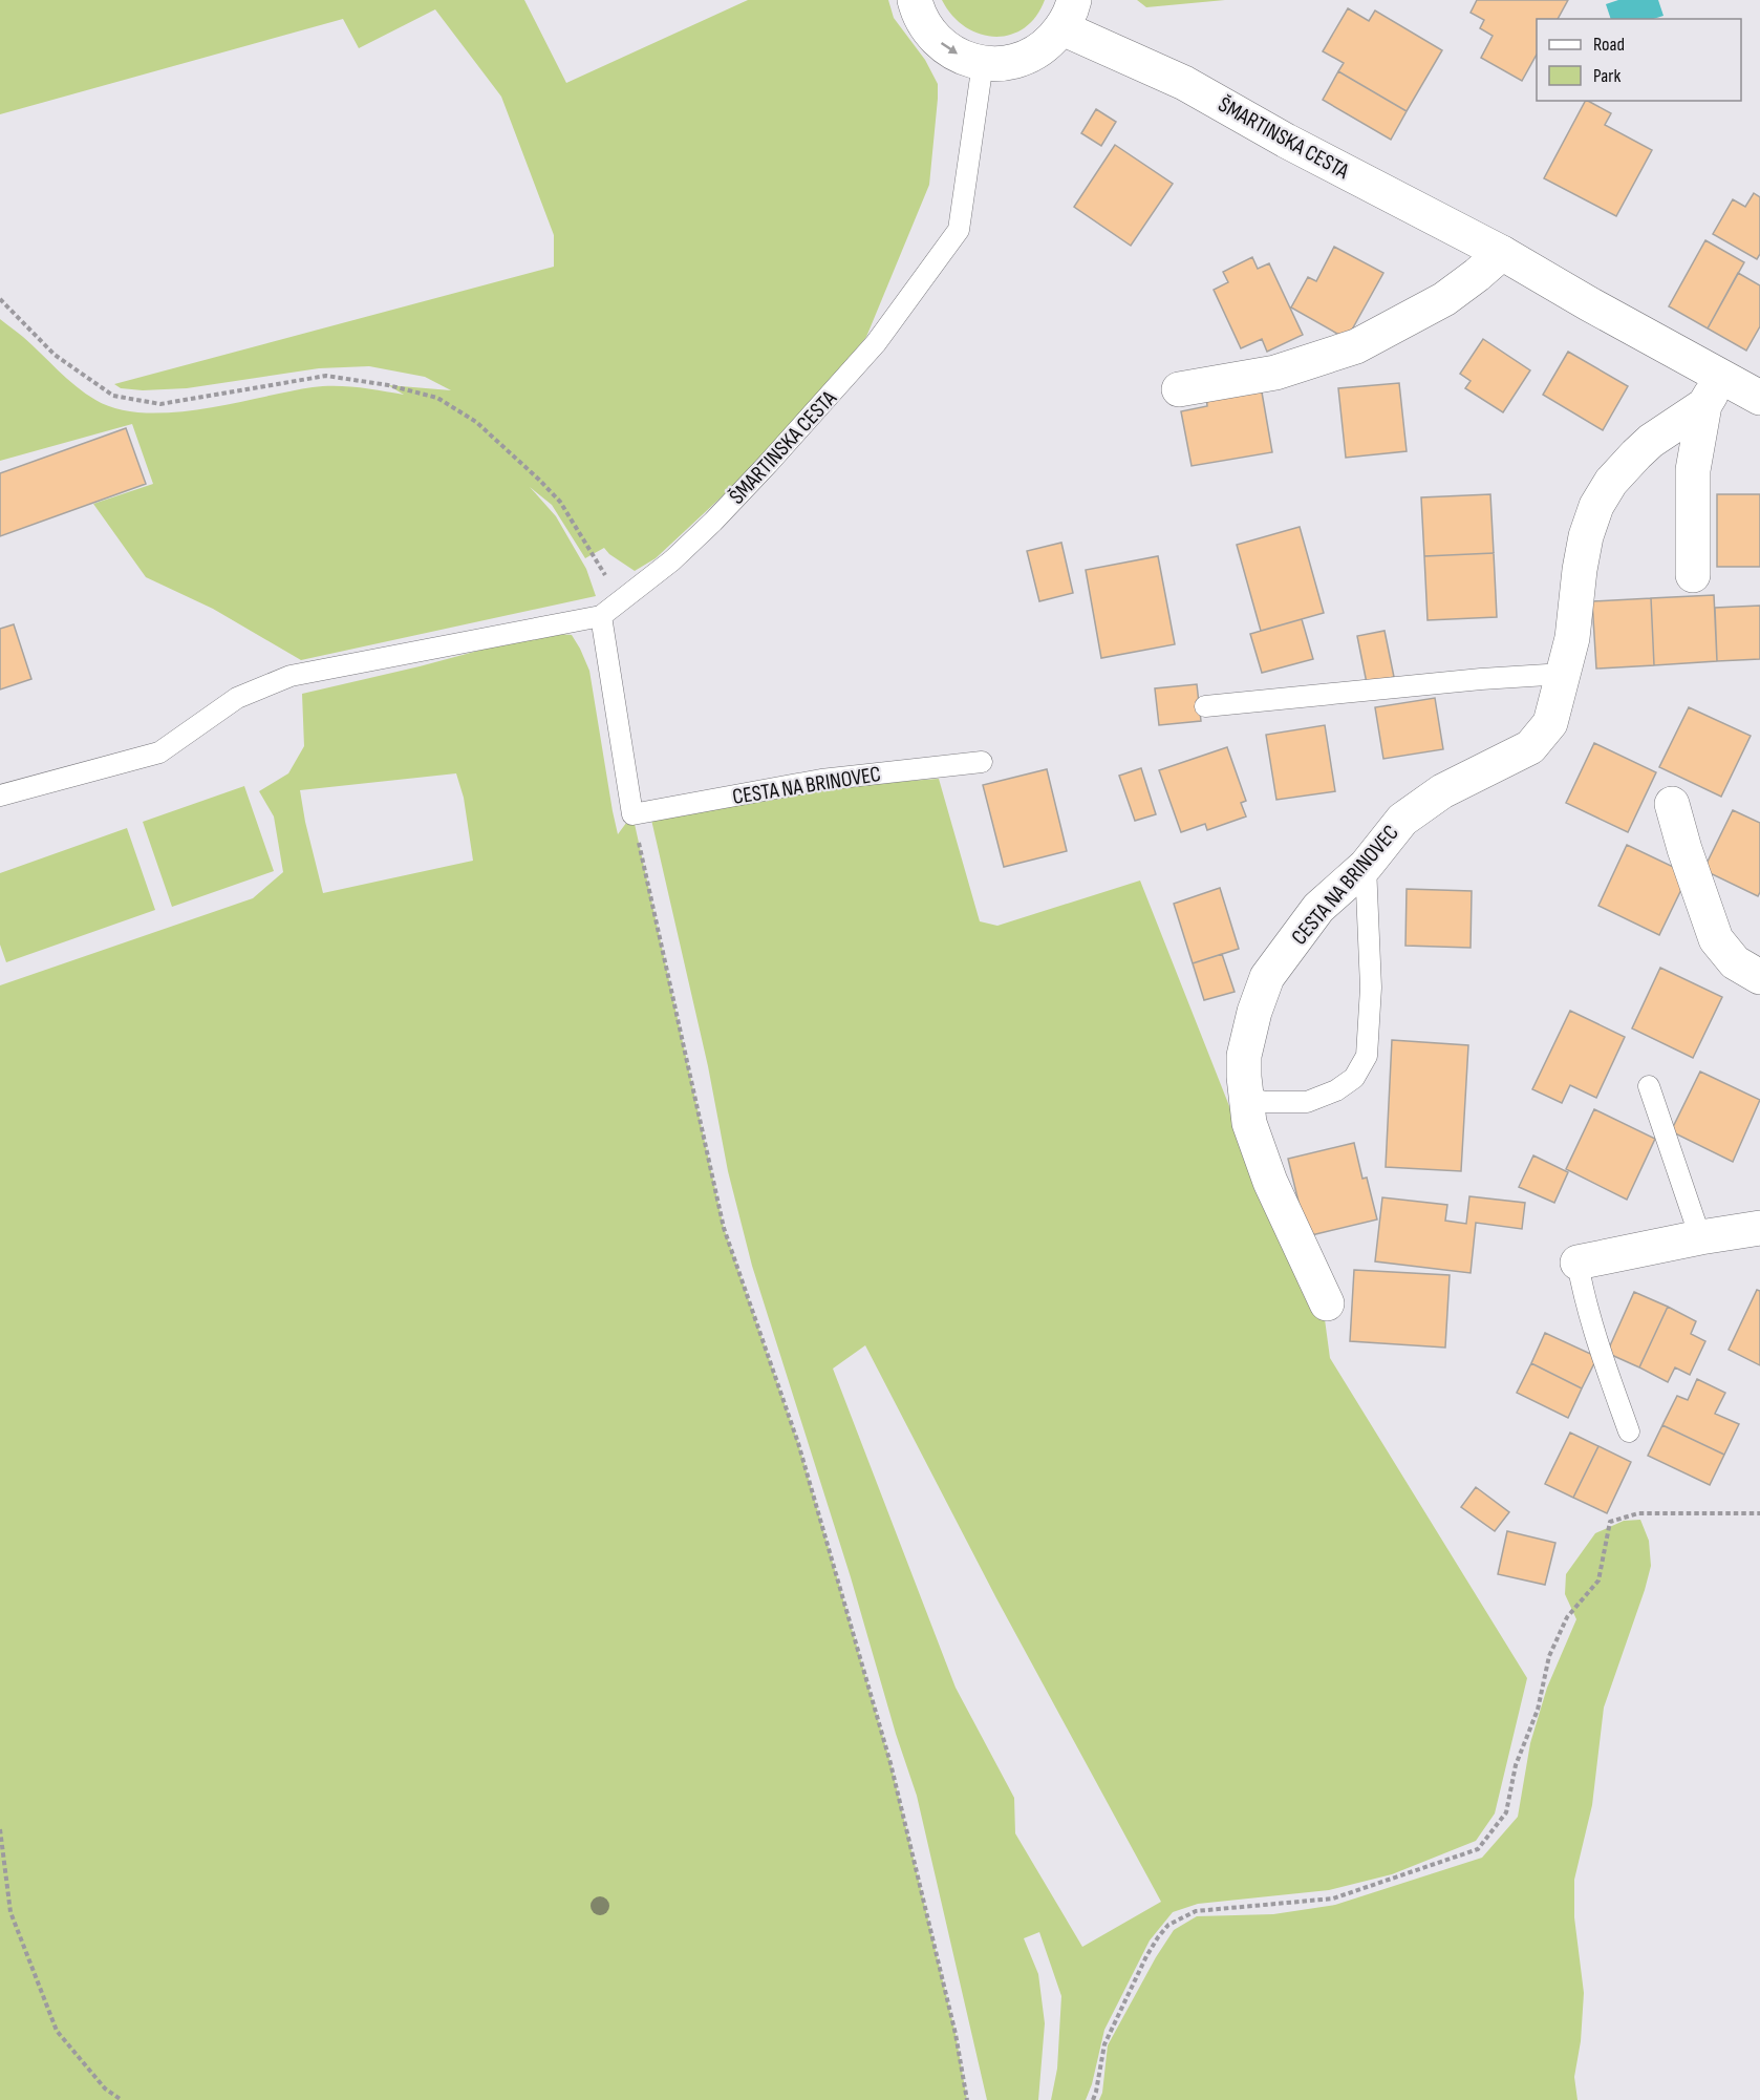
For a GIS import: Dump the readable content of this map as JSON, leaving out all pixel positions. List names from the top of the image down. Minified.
{"streets":{"street":["ŠMARTINSKA CESTA","CESTA NA BRINOVEC"]},"crossings":[["ŠMARTINSKA CESTA","CESTA NA BRINOVEC"]],"legend":["Road","Park"]}
